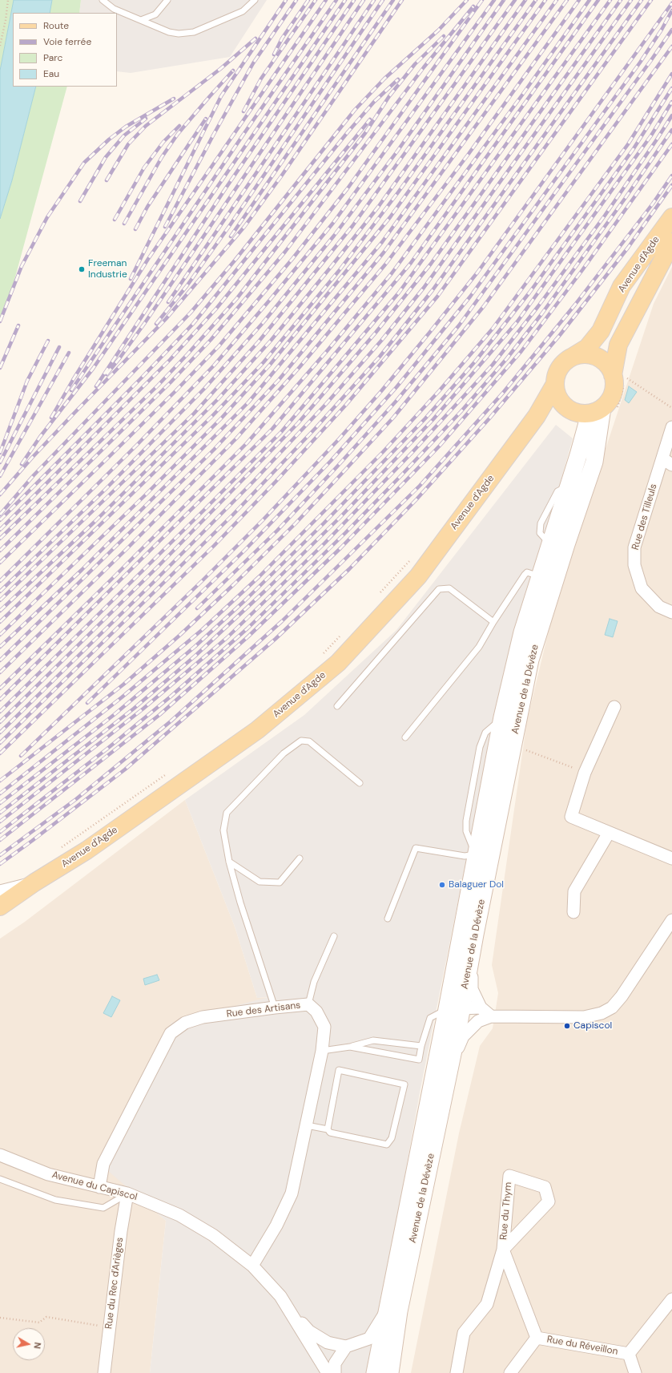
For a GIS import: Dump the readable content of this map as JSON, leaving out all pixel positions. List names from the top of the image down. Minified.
{"streets":{"main road":["Avenue d'Agde","Avenue de la Dévèze"],"street":["Rue des Tilleuls","Rue des Artisans","Avenue du Capiscol","Rue du Thym","Rue du Rec d'Arièges","Rue du Réveillon"]},"crossings":[["Avenue d'Agde","Avenue de la Dévèze"],["Rue des Artisans","Avenue du Capiscol"],["Avenue du Capiscol","Rue du Rec d'Arièges"],["Rue du Thym","Rue du Réveillon"]],"places":["Freeman Industrie","Balaguer Dol","Capiscol"],"legend":["Route","Voie ferrée","Parc","Eau"],"north":"right"}
